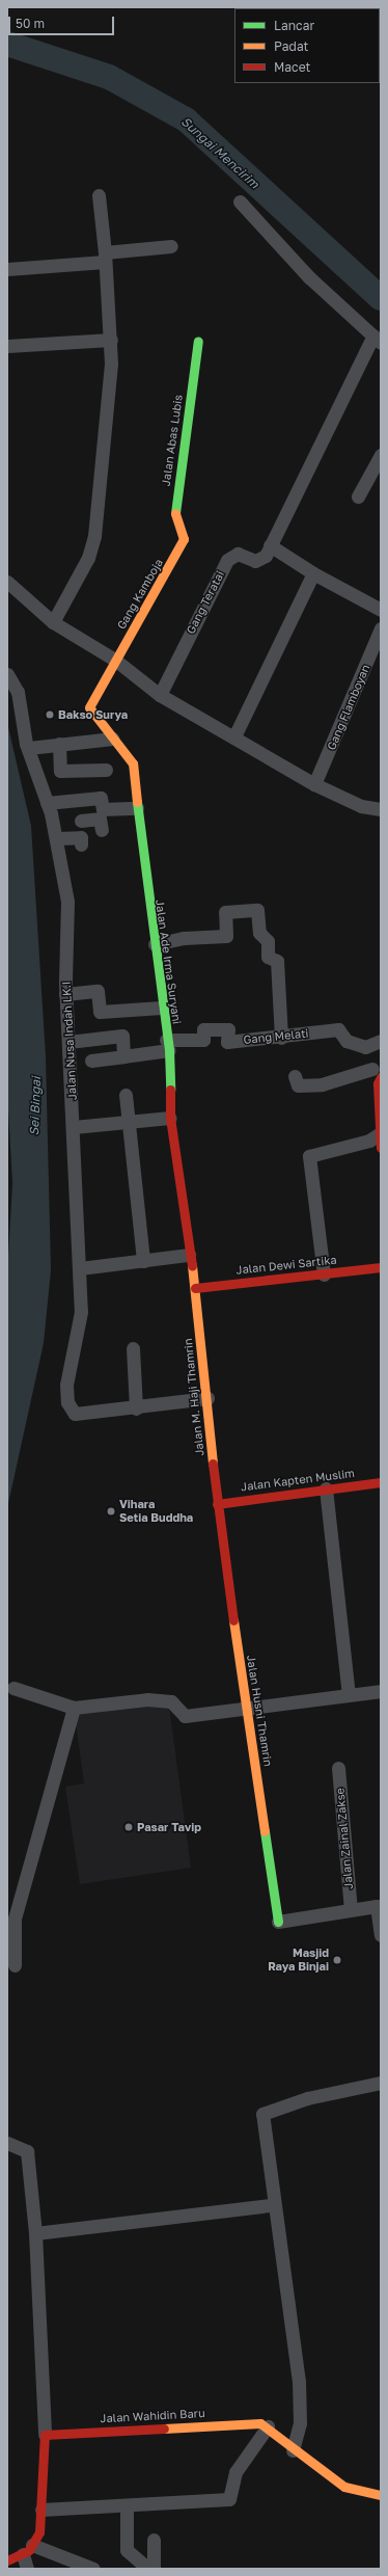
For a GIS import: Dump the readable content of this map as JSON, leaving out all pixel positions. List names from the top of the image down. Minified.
{"streets":{"street":["Jalan Abas Lubis","Gang Kamboja","Gang Teratai","Gang Flamboyan","Jalan Ade Irma Suryani","Gang Melati","Jalan Nusa Indah LK.I","Jalan Dewi Sartika","Jalan M. Haji Thamrin","Jalan Kapten Muslim","Jalan Husni Thamrin","Jalan Zainal Zakse","Jalan Wahidin Baru"]},"crossings":[["Jalan Abas Lubis","Gang Kamboja"],["Gang Kamboja","Jalan Ade Irma Suryani"],["Jalan Ade Irma Suryani","Gang Melati"],["Jalan Ade Irma Suryani","Jalan Dewi Sartika"],["Jalan Ade Irma Suryani","Jalan M. Haji Thamrin"],["Jalan Dewi Sartika","Jalan M. Haji Thamrin"],["Jalan M. Haji Thamrin","Jalan Kapten Muslim"],["Jalan M. Haji Thamrin","Jalan Husni Thamrin"],["Jalan Kapten Muslim","Jalan Husni Thamrin"]],"water":["Sungai Mencirim","Sei Bingai"],"places":["Bakso Surya","Vihara Setia Buddha","Pasar Tavip","Masjid Raya Binjai"],"legend":["Lancar","Padat","Macet"],"scale_bar":"50 m"}
